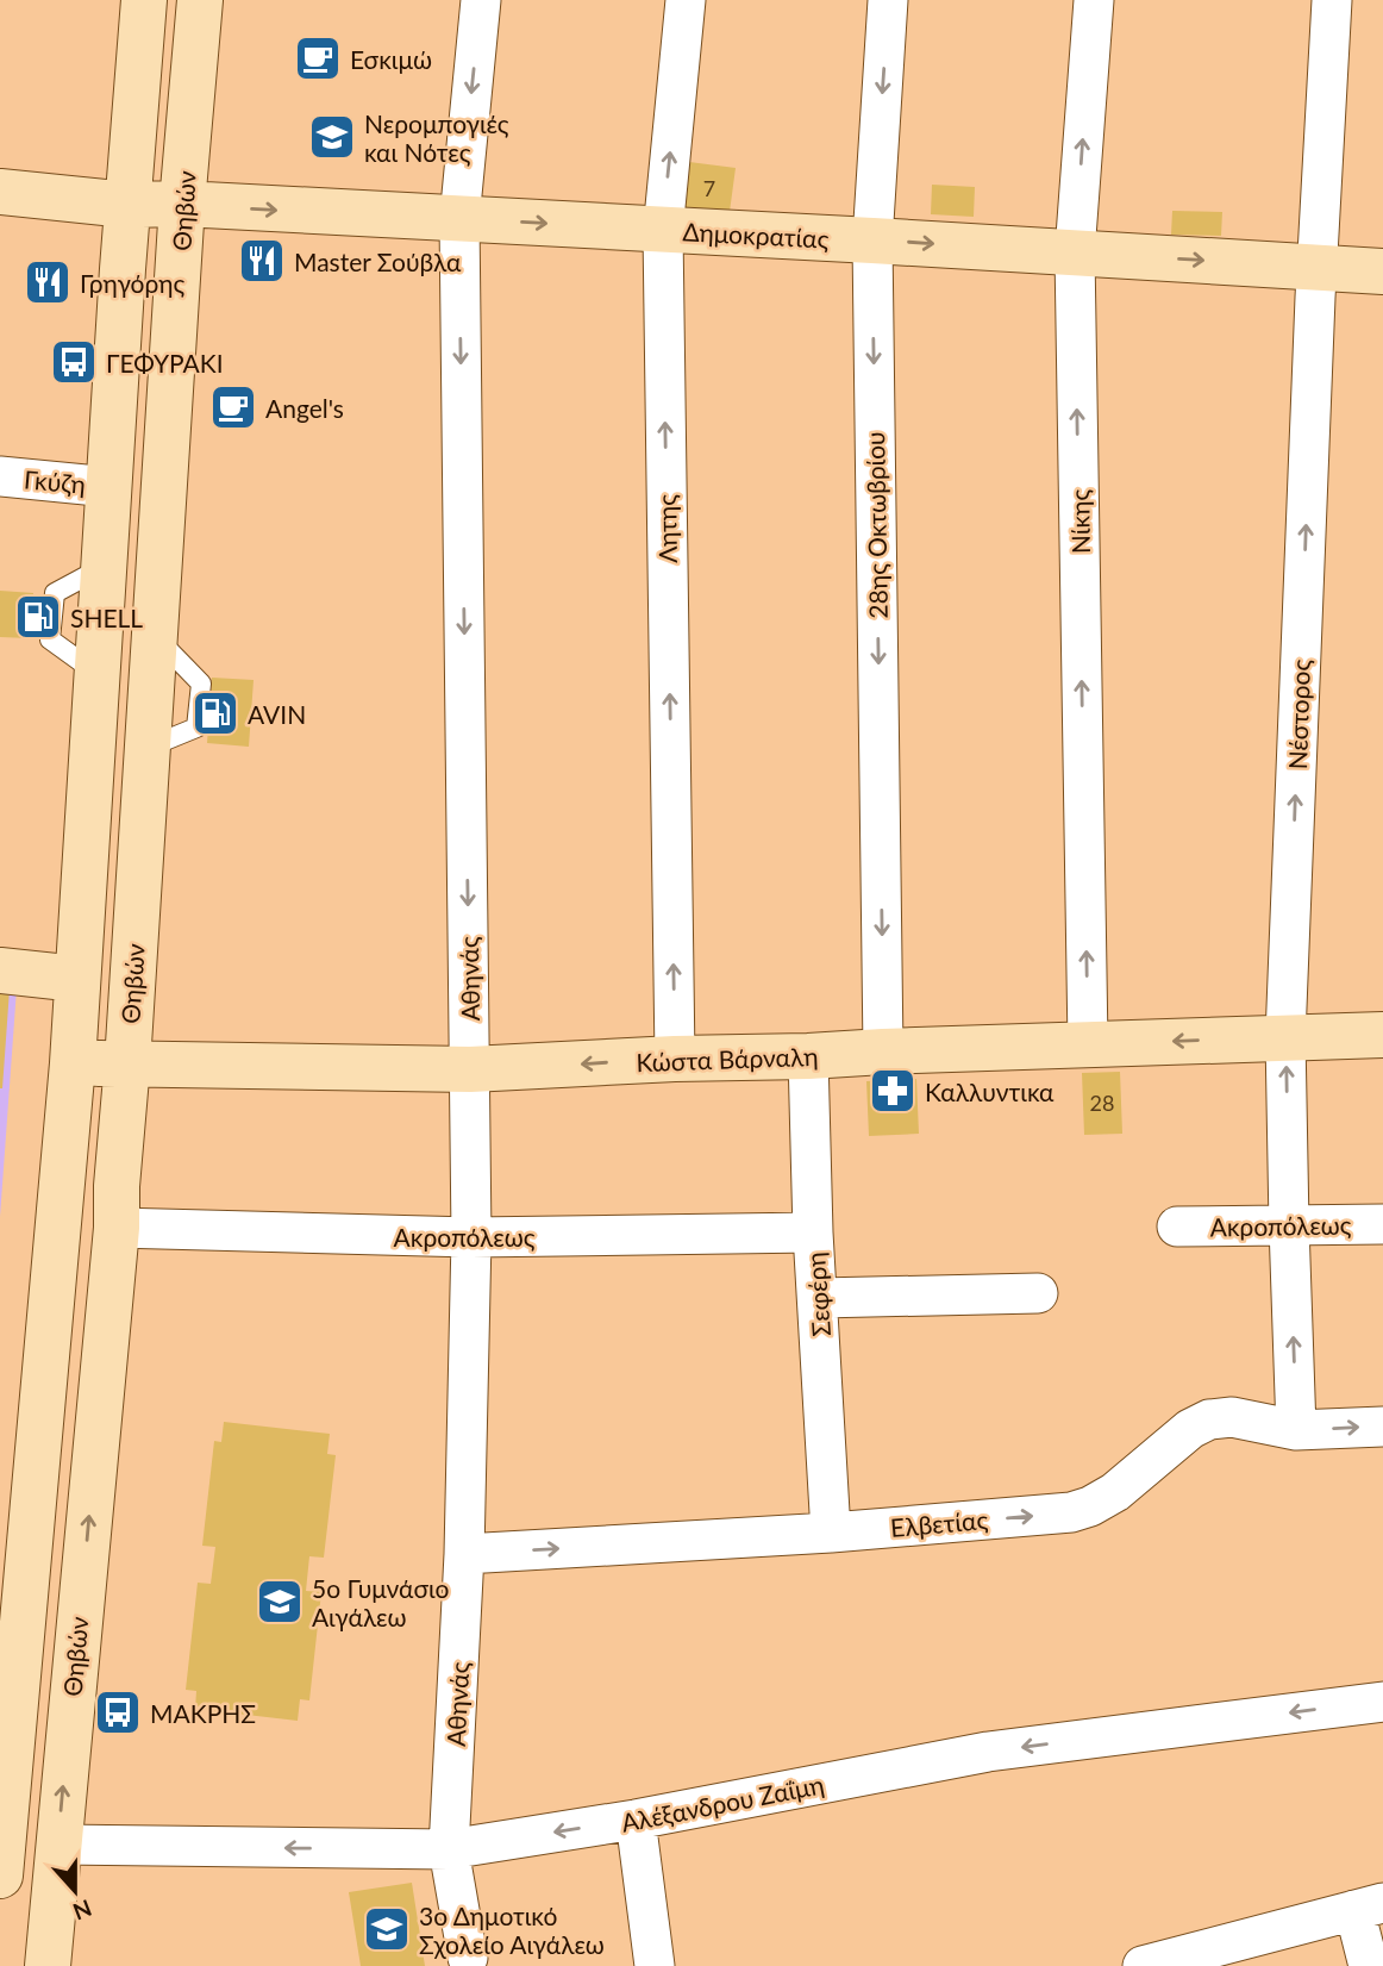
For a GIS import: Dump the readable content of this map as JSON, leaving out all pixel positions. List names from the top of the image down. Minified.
{"streets":{"main road":["Θηβών","Δημοκρατίας","Κώστα Βάρναλη"],"street":["Γκύζη","Νίκης","28ης Οκτωβρίου","Λητης","Νέστορος","Αθηνάς","Ακροπόλεως","Σεφέρη","Ελβετίας","Αλέξανδρου Ζαΐμη"]},"crossings":[["Θηβών","Δημοκρατίας"],["Θηβών","Κώστα Βάρναλη"],["Θηβών","Ακροπόλεως"],["Θηβών","Αλέξανδρου Ζαΐμη"],["Δημοκρατίας","Νίκης"],["Δημοκρατίας","28ης Οκτωβρίου"],["Δημοκρατίας","Λητης"],["Δημοκρατίας","Νέστορος"],["Δημοκρατίας","Αθηνάς"],["Νίκης","Κώστα Βάρναλη"],["28ης Οκτωβρίου","Κώστα Βάρναλη"],["Λητης","Κώστα Βάρναλη"],["Νέστορος","Κώστα Βάρναλη"],["Νέστορος","Ακροπόλεως"],["Νέστορος","Ελβετίας"],["Αθηνάς","Κώστα Βάρναλη"],["Αθηνάς","Ακροπόλεως"],["Αθηνάς","Ελβετίας"],["Αθηνάς","Αλέξανδρου Ζαΐμη"],["Κώστα Βάρναλη","Σεφέρη"],["Ακροπόλεως","Σεφέρη"],["Σεφέρη","Ελβετίας"]],"one_way":["Δημοκρατίας","Νίκης","28ης Οκτωβρίου","Λητης","Νέστορος","Αθηνάς","Ελβετίας","Αλέξανδρου Ζαΐμη"],"places":{"cafe":["Εσκιμώ","Angel's"],"school or university":["Νερομπογιές και Νότες","5ο Γυμνάσιο Αιγάλεω","3ο Δημοτικό Σχολείο Αιγάλεω"],"restaurant":["Master Σούβλα","Γρηγόρης"],"bus stop":["ΓΕΦΥΡΑΚΙ","ΜΑΚΡΗΣ"],"fuel station":["SHELL","AVIN"],"pharmacy":["Καλλυντικα"]},"house_numbers":["7","28"],"north":"bottom"}
